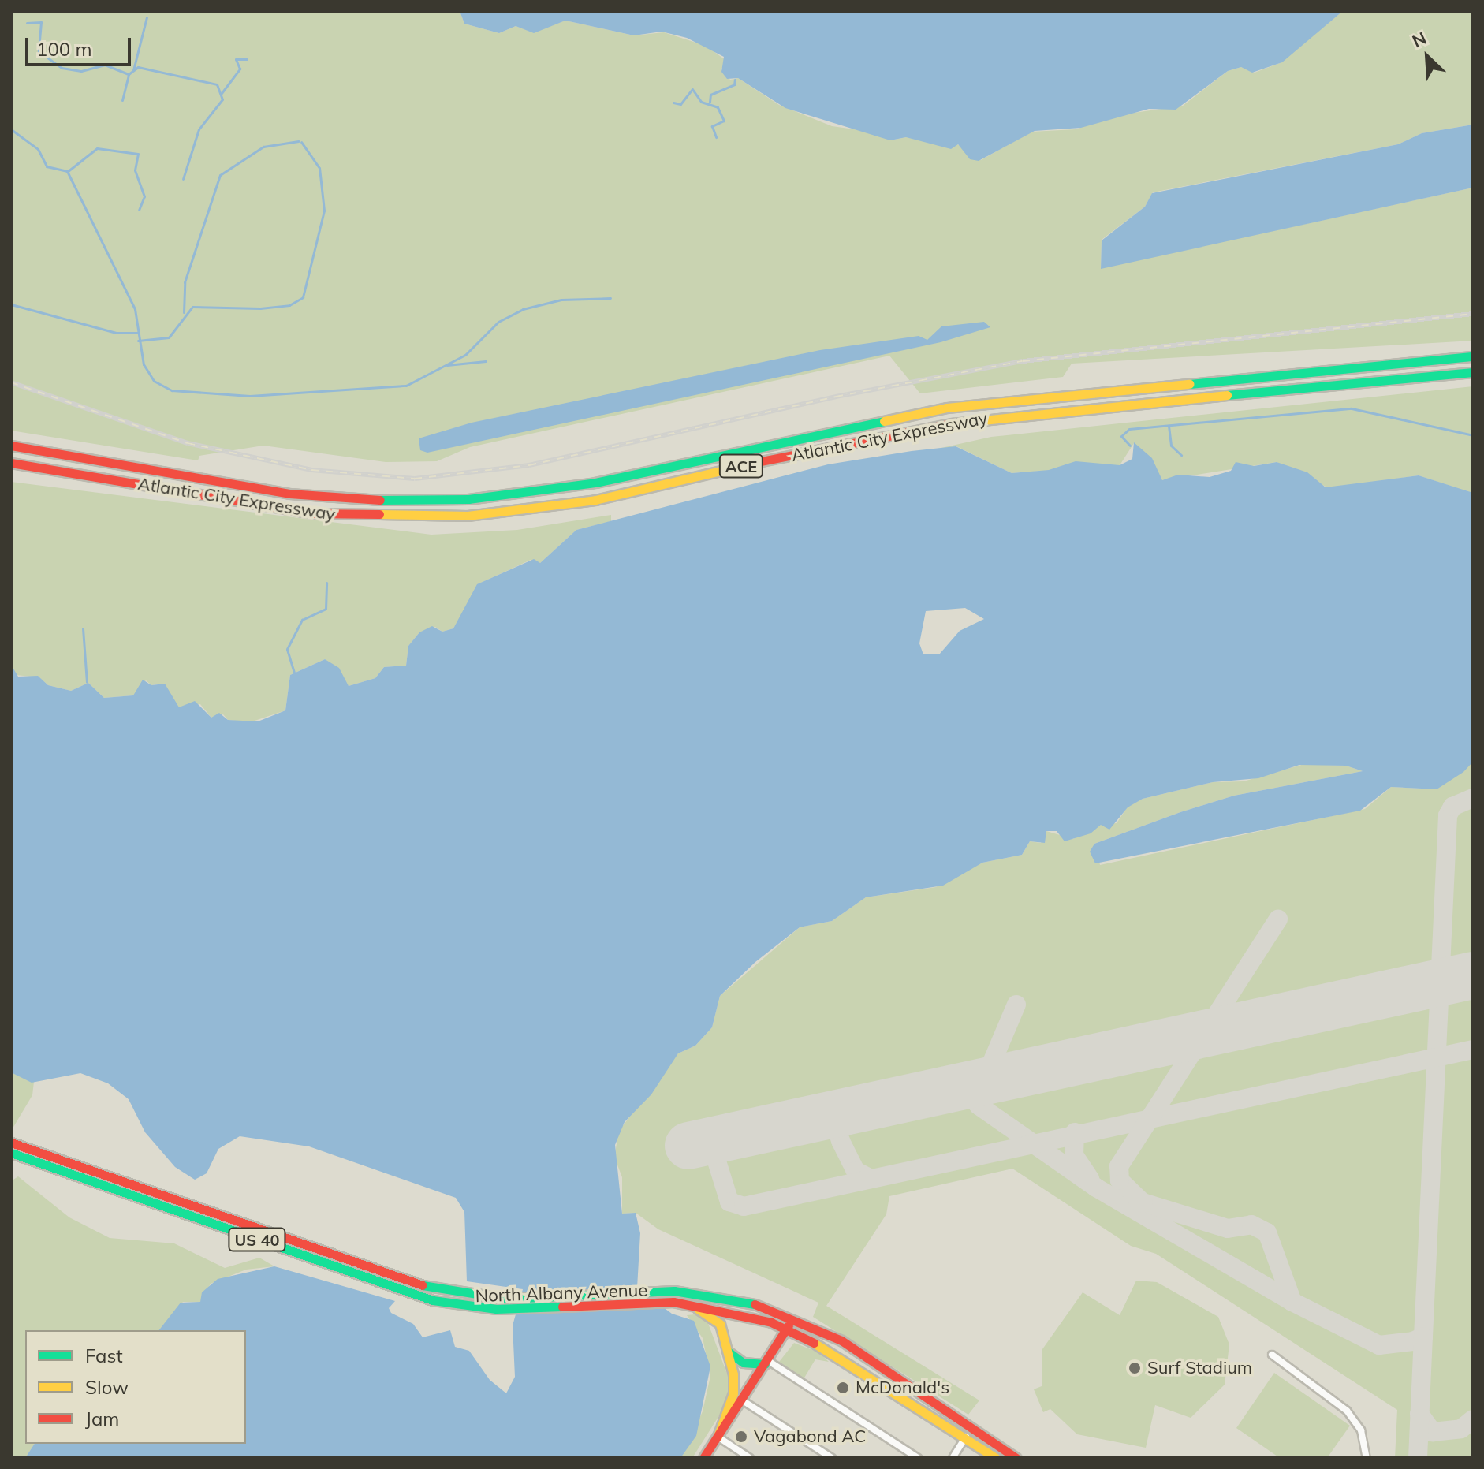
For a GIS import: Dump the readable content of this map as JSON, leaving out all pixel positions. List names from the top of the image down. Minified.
{"streets":{"main road":["Atlantic City Expressway","ACE","US 40","North Albany Avenue"]},"places":["Surf Stadium","McDonald's","Vagabond AC"],"legend":["Fast","Slow","Jam"],"scale_bar":"100 m","north":"top left"}
